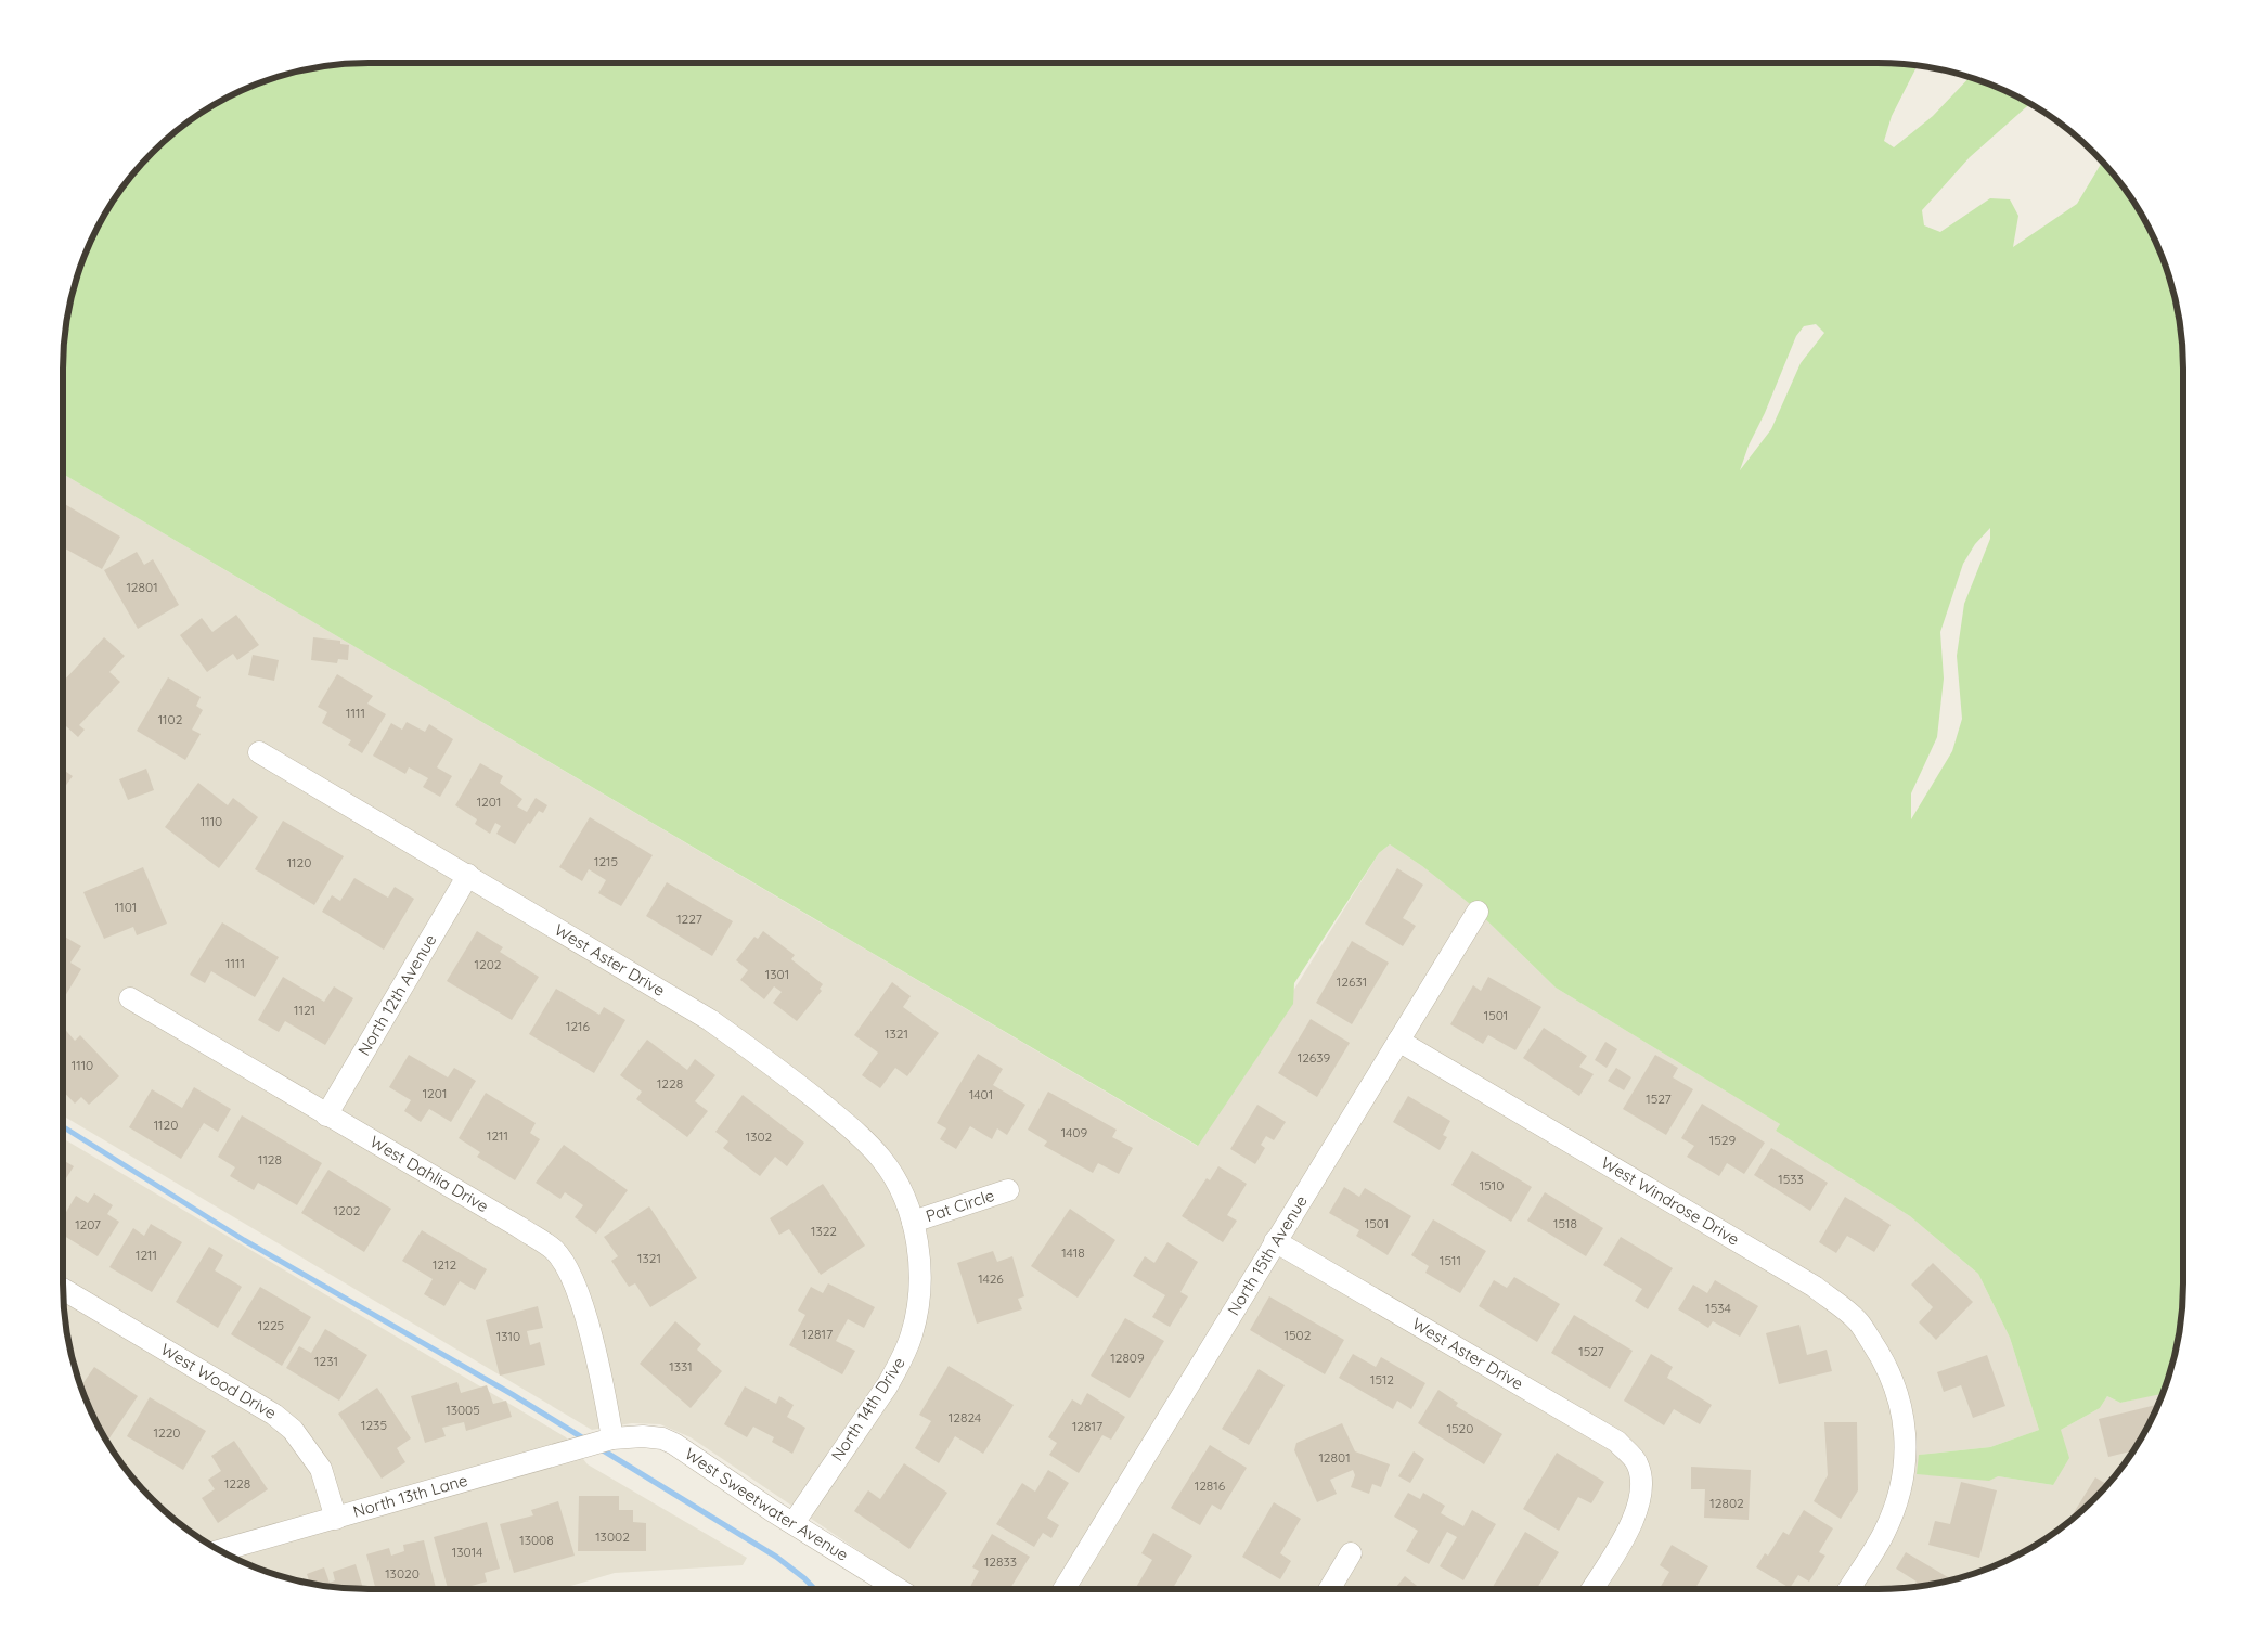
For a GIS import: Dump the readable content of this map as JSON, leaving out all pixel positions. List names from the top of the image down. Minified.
{"streets":{"street":["West Aster Drive","North 12th Avenue","West Dahlia Drive","West Windrose Drive","Pat Circle","North 15th Avenue","West Wood Drive","North 14th Drive","North 13th Lane","West Sweetwater Avenue"]},"crossings":[["West Aster Drive","North 12th Avenue"],["West Aster Drive","Pat Circle"],["West Aster Drive","North 15th Avenue"],["West Aster Drive","North 14th Drive"],["North 12th Avenue","West Dahlia Drive"],["West Dahlia Drive","North 13th Lane"],["West Dahlia Drive","West Sweetwater Avenue"],["West Windrose Drive","North 15th Avenue"],["Pat Circle","North 14th Drive"],["West Wood Drive","North 13th Lane"],["North 14th Drive","West Sweetwater Avenue"],["North 13th Lane","West Sweetwater Avenue"]],"house_numbers":["12801","1111","1102","1201","1110","1215","1120","1101","1227","1111","1202","1301","12631","1121","1501","1216","1321","12639","1110","1228","1201","1401","1527","1120","1409","1211","1302","1529","1128","1533","1510","1202","1501","1518","1207","1322","1418","1211","1321","1511","1212","1426","1534","1225","12817","1502","1310","1527","12809","1231","1331","1512","13005","12824","1235","12817","1520","1220","12801","1228","12816","12802","13002","13008","13014","12833","13020"]}
